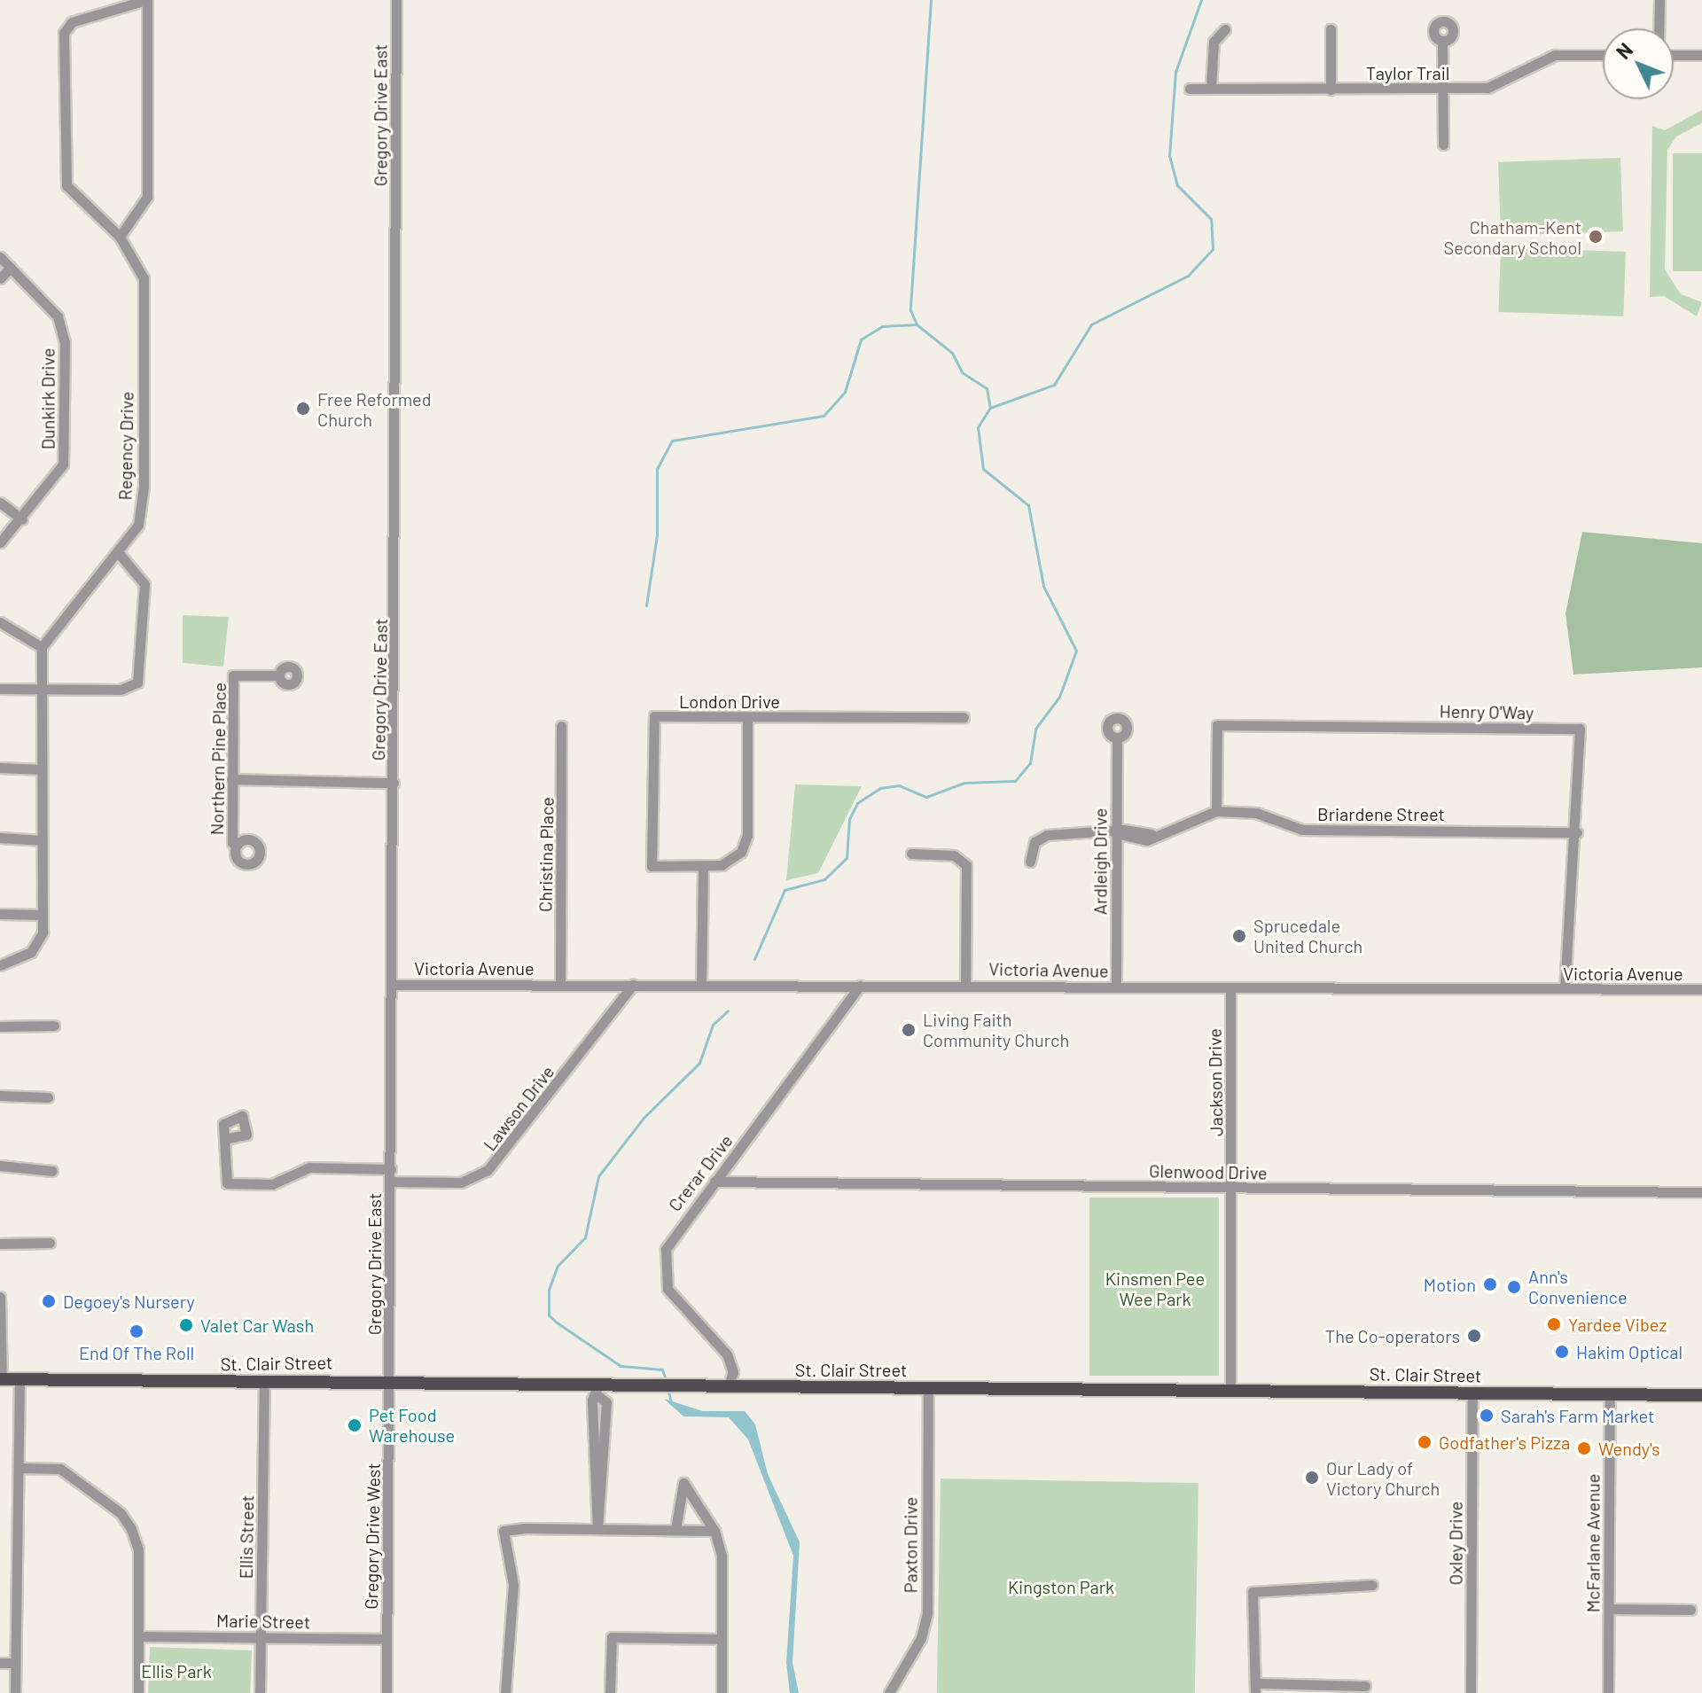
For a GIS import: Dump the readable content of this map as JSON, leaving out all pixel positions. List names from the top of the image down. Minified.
{"streets":{"main road":["St. Clair Street"],"street":["Taylor Trail","Gregory Drive East","Dunkirk Drive","Regency Drive","London Drive","Henry O'Way","Northern Pine Place","Briardene Street","Christina Place","Ardleigh Drive","Victoria Avenue","Jackson Drive","Lawson Drive","Glenwood Drive","Crerar Drive","Gregory Drive West","Ellis Street","Oxley Drive","McFarlane Avenue","Paxton Drive","Marie Street"]},"crossings":[["Gregory Drive East","Victoria Avenue"],["Gregory Drive East","Lawson Drive"],["Gregory Drive East","St. Clair Street"],["Gregory Drive East","Gregory Drive West"],["Henry O'Way","Briardene Street"],["Henry O'Way","Victoria Avenue"],["Briardene Street","Ardleigh Drive"],["Christina Place","Victoria Avenue"],["Ardleigh Drive","Victoria Avenue"],["Victoria Avenue","Jackson Drive"],["Victoria Avenue","Lawson Drive"],["Victoria Avenue","Crerar Drive"],["Jackson Drive","Glenwood Drive"],["Jackson Drive","St. Clair Street"],["Glenwood Drive","Crerar Drive"],["Crerar Drive","St. Clair Street"],["St. Clair Street","Gregory Drive West"],["St. Clair Street","Ellis Street"],["St. Clair Street","Oxley Drive"],["St. Clair Street","McFarlane Avenue"],["St. Clair Street","Paxton Drive"],["Gregory Drive West","Marie Street"],["Ellis Street","Marie Street"]],"parks":["Kinsmen Pee Wee Park","Kingston Park","Ellis Park"],"places":["Chatham-Kent Secondary School","Free Reformed Church","Sprucedale United Church","Living Faith Community Church","Motion","Ann's Convenience","Degoey's Nursery","Yardee Vibez","Valet Car Wash","End Of The Roll","The Co-operators","Hakim Optical","Sarah's Farm Market","Pet Food Warehouse","Godfather's Pizza","Wendy's","Our Lady of Victory Church"],"north":"top left"}
